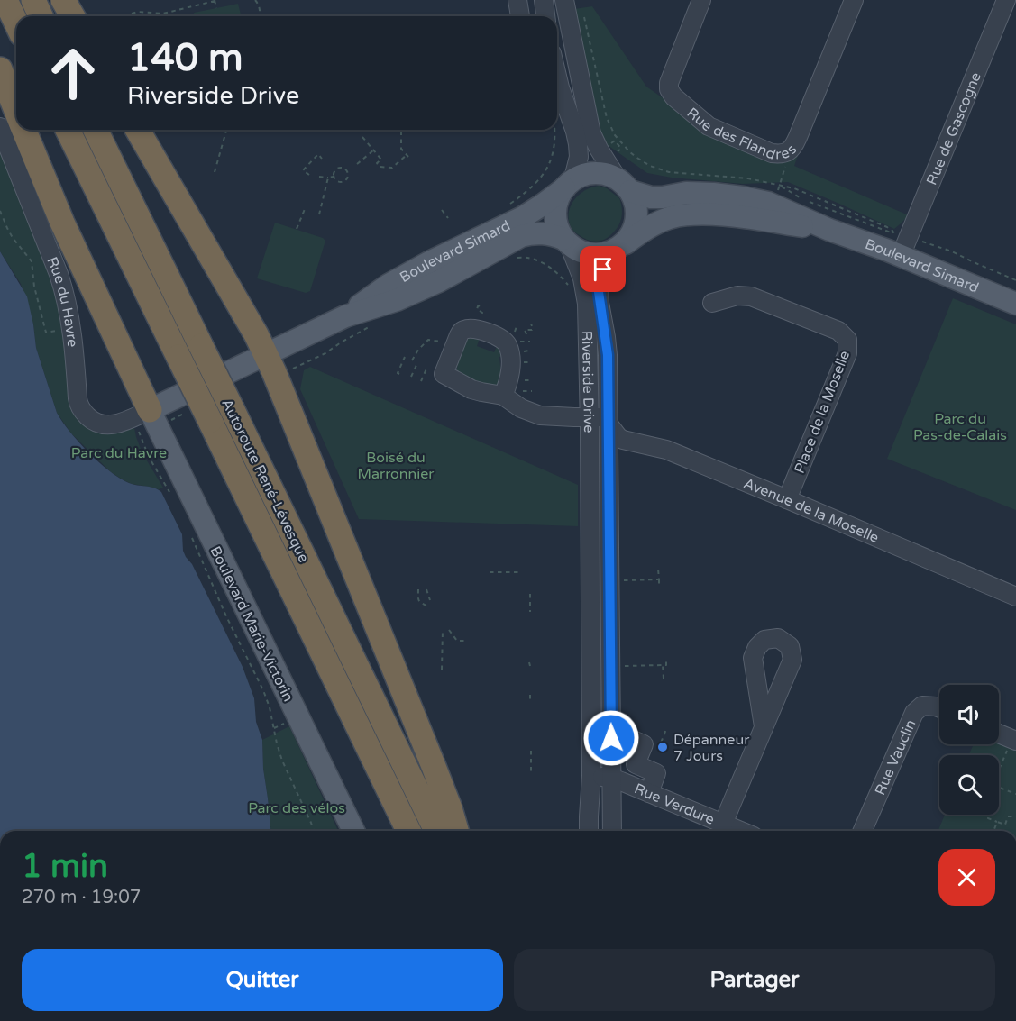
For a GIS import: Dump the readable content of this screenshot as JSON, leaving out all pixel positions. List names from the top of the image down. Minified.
{"streets":{"highway":["Autoroute René-Lévesque"],"main road":["Boulevard Simard","Boulevard Marie-Victorin"],"street":["Rue des Flandres","Rue de Gascogne","Rue du Havre","Riverside Drive","Place de la Moselle","Avenue de la Moselle","Rue Vauclin","Rue Verdure"]},"crossings":[["Rue de Gascogne","Boulevard Simard"],["Boulevard Simard","Rue du Havre"],["Boulevard Simard","Riverside Drive"],["Boulevard Simard","Boulevard Marie-Victorin"],["Rue du Havre","Boulevard Marie-Victorin"],["Riverside Drive","Avenue de la Moselle"],["Riverside Drive","Rue Verdure"],["Place de la Moselle","Avenue de la Moselle"]],"parks":["Parc du Pas-de-Calais","Parc du Havre","Boisé du Marronnier","Parc des vélos"],"places":["Dépanneur 7 Jours"],"page":{"turn":["140 m","Riverside Drive"],"heading":["1 min","270 m · 19:07"],"buttons":["Quitter","Partager"]}}
